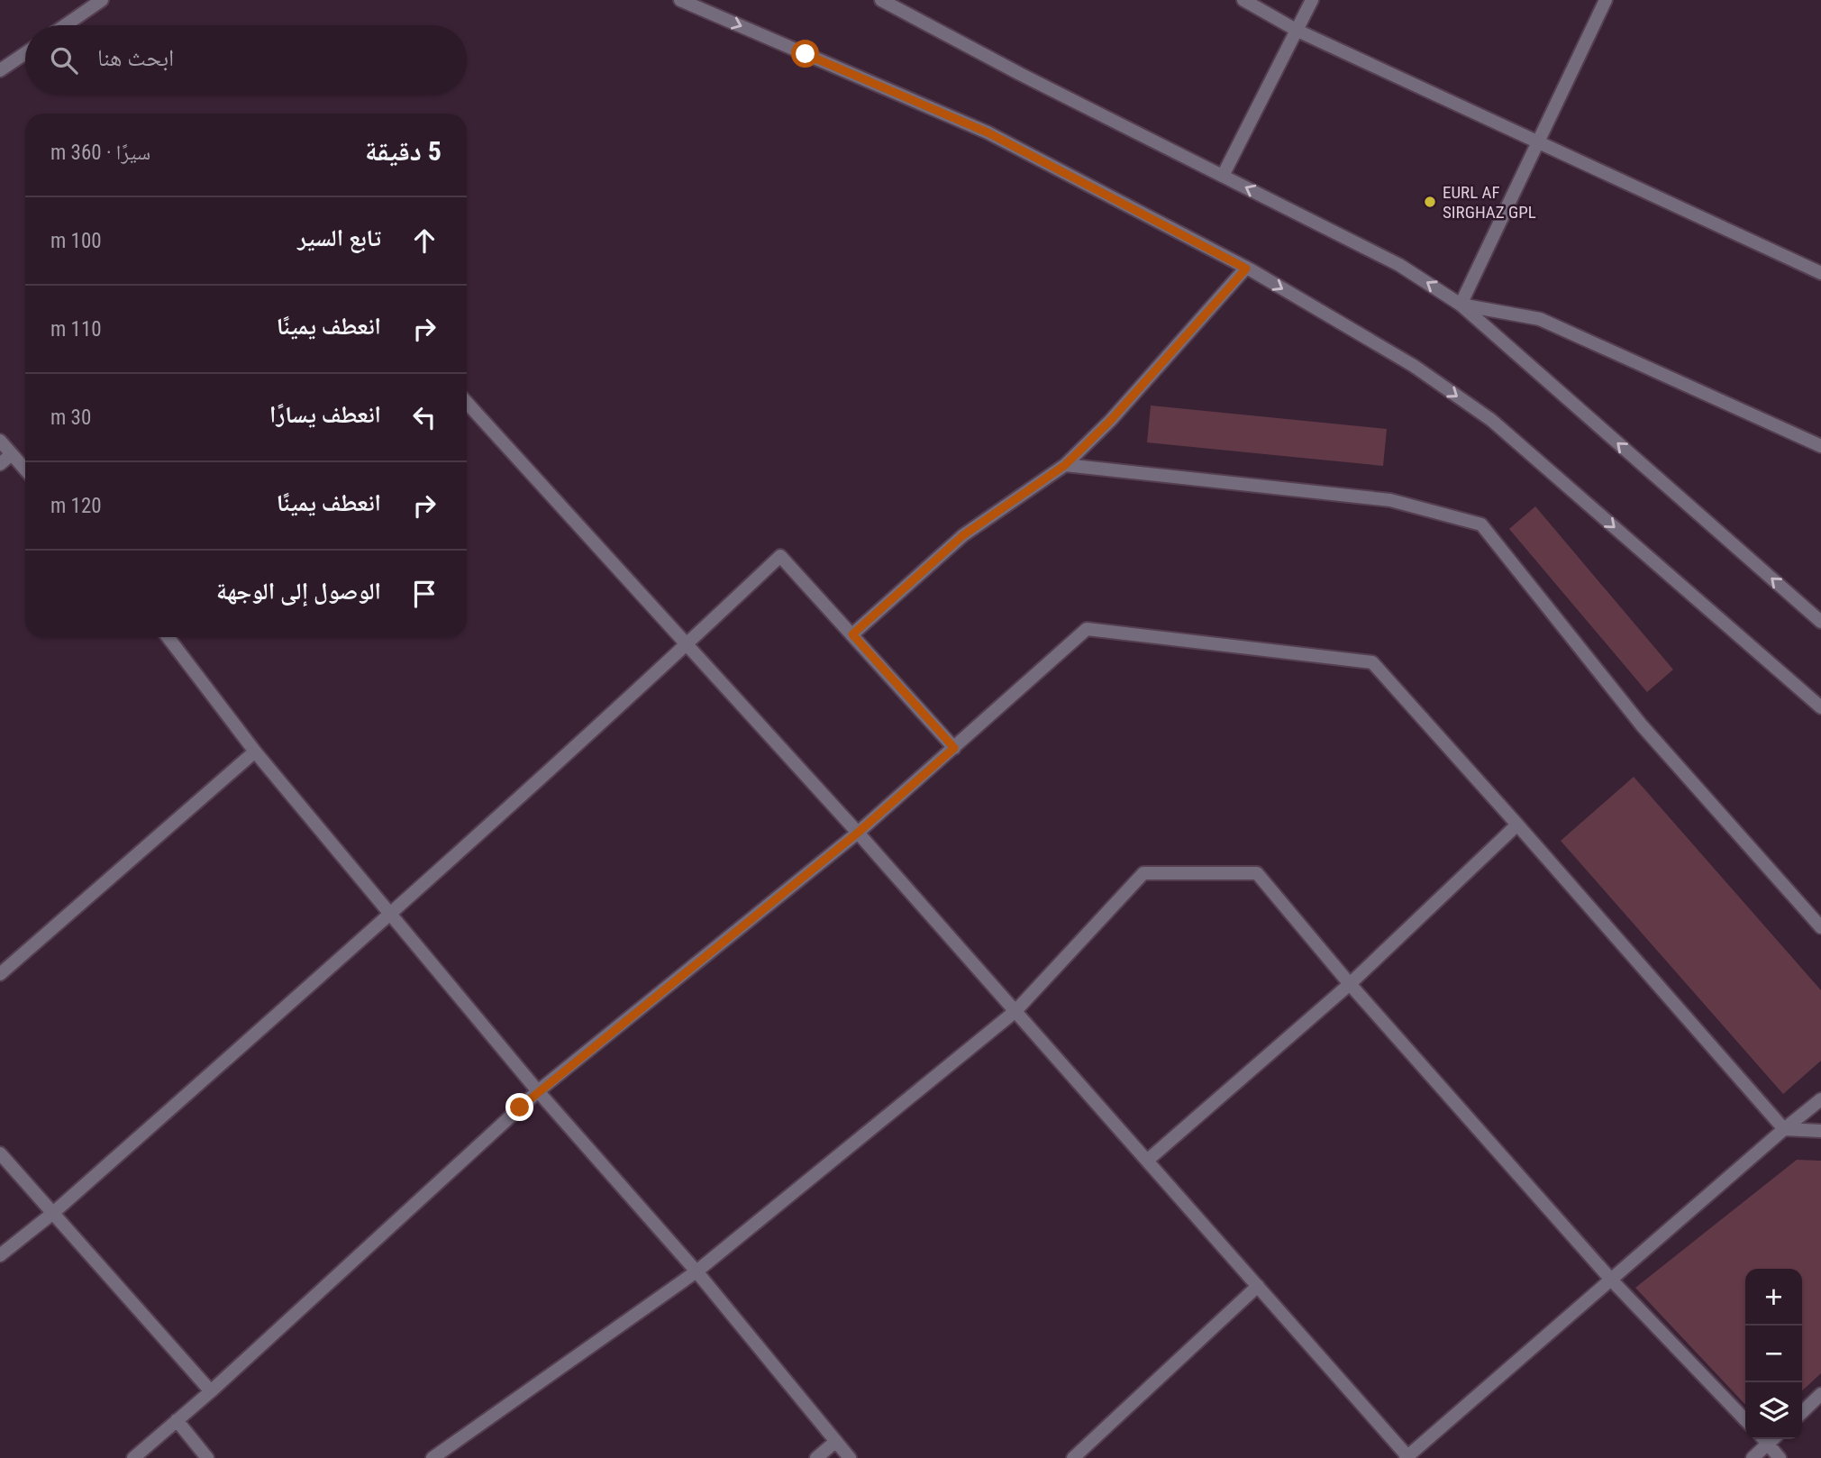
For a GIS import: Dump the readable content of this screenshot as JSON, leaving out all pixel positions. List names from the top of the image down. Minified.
{"places":["EURL AF SIRGHAZ GPL"],"page":{"search":"ابحث هنا","heading":["5 دقيقة","سيرًا · 360 m"],"list":[["تابع السير","100 m"],["انعطف يمينًا","110 m"],["انعطف يسارًا","30 m"],["انعطف يمينًا","120 m"],"الوصول إلى الوجهة"],"map_buttons":["+","−"]}}
